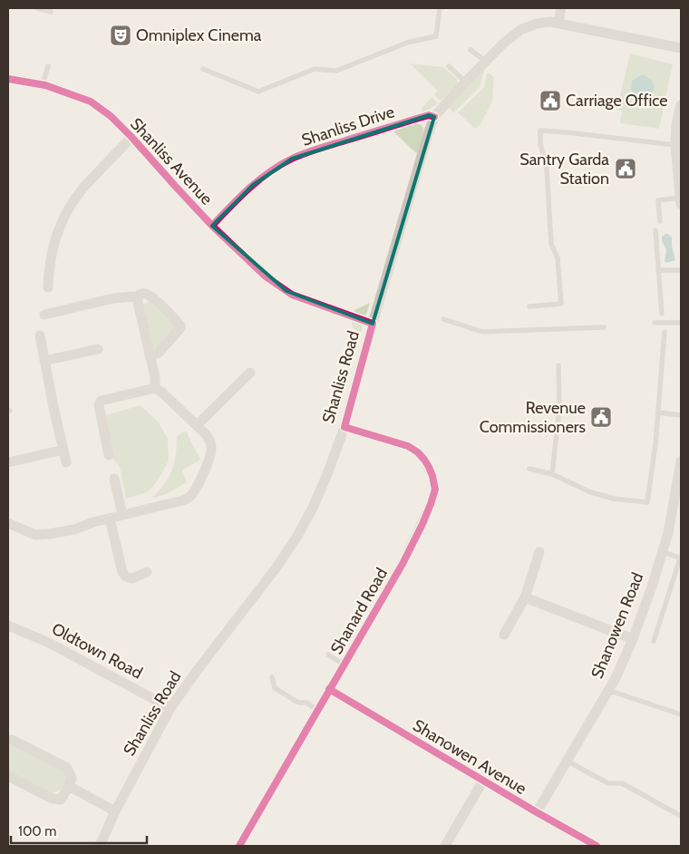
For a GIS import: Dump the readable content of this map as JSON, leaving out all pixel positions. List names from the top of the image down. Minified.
{"streets":{"street":["Shanliss Drive","Shanliss Avenue","Shanliss Road","Shanard Road","Shanowen Road","Oldtown Road","Shanowen Avenue"]},"crossings":[["Shanliss Drive","Shanliss Avenue"],["Shanliss Drive","Shanliss Road"],["Shanliss Avenue","Shanliss Road"],["Shanliss Road","Shanard Road"],["Shanliss Road","Oldtown Road"],["Shanard Road","Shanowen Avenue"],["Shanowen Road","Shanowen Avenue"]],"places":{"theatre":["Omniplex Cinema"],"public building":["Carriage Office","Santry Garda Station","Revenue Commissioners"]},"scale_bar":"100 m"}
